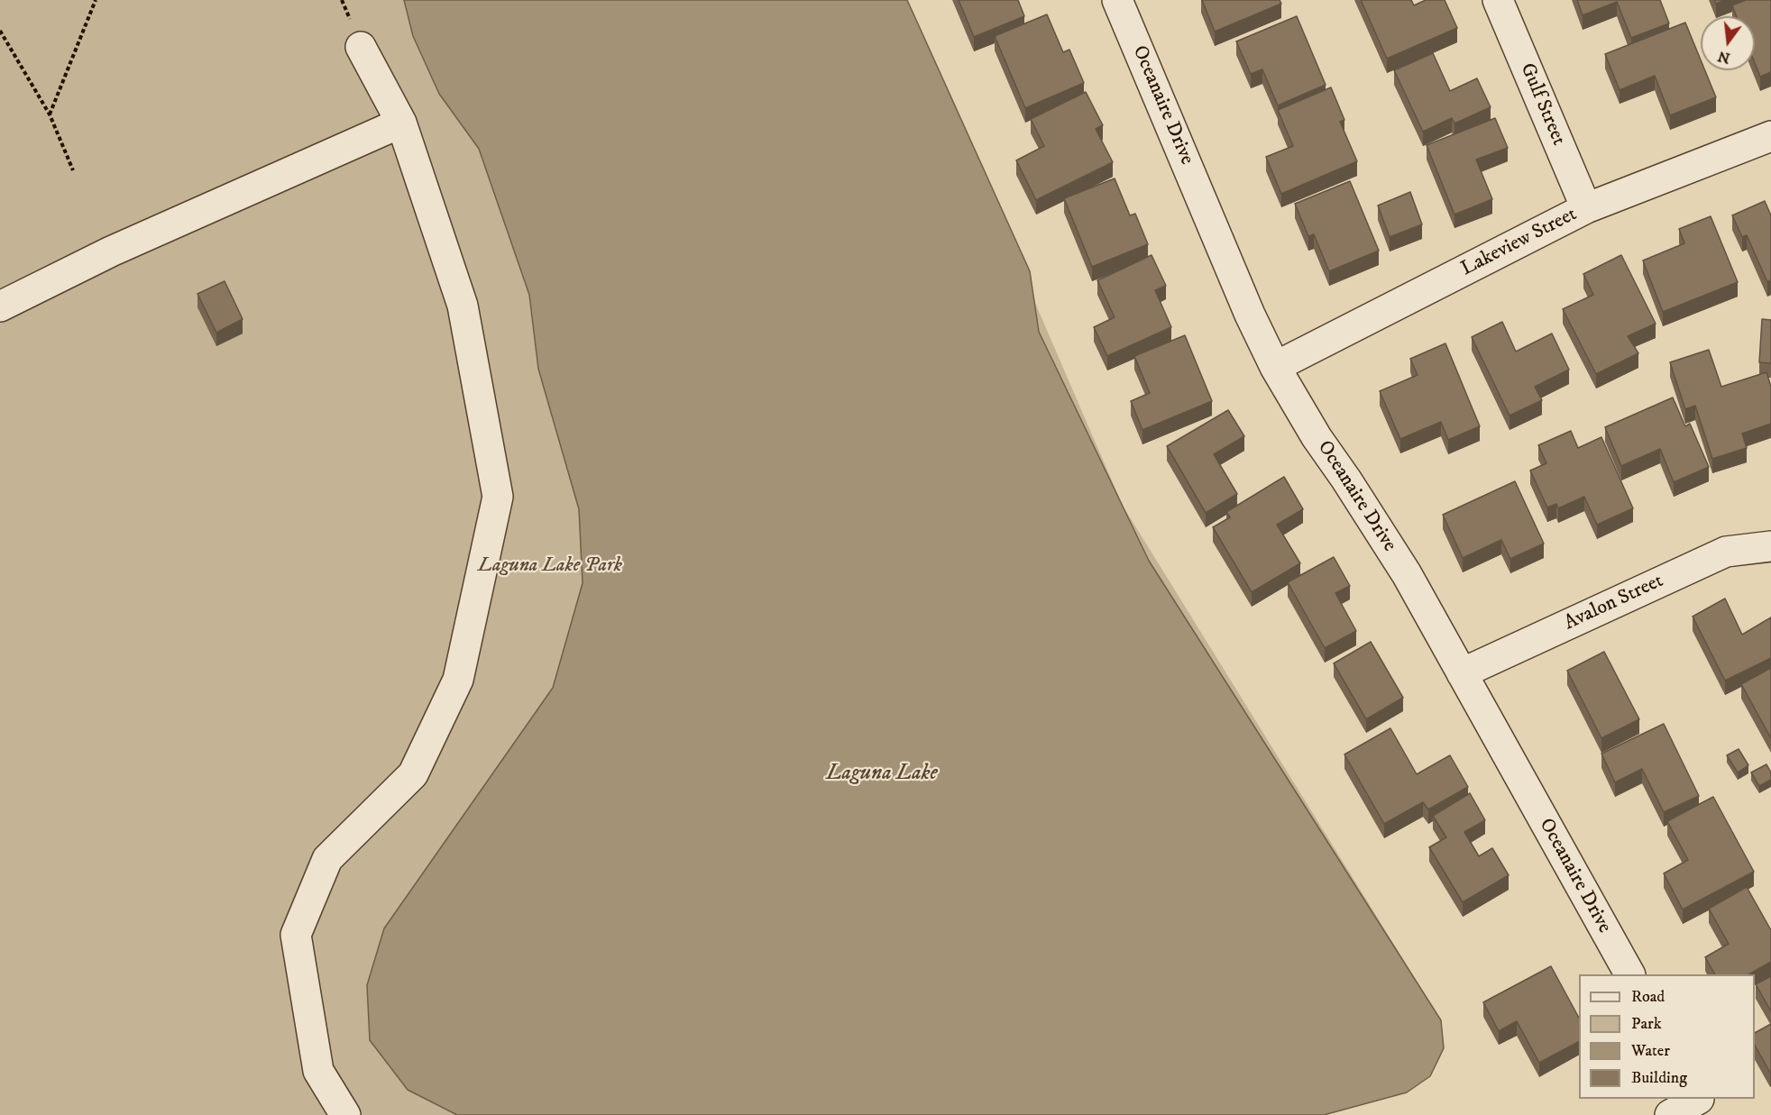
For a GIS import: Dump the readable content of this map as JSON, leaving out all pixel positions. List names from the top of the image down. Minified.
{"streets":{"street":["Gulf Street","Oceanaire Drive","Lakeview Street","Avalon Street"]},"crossings":[["Gulf Street","Lakeview Street"],["Oceanaire Drive","Lakeview Street"],["Oceanaire Drive","Avalon Street"]],"water":["Laguna Lake"],"parks":["Laguna Lake Park"],"legend":["Road","Park","Water","Building"],"north":"bottom"}
